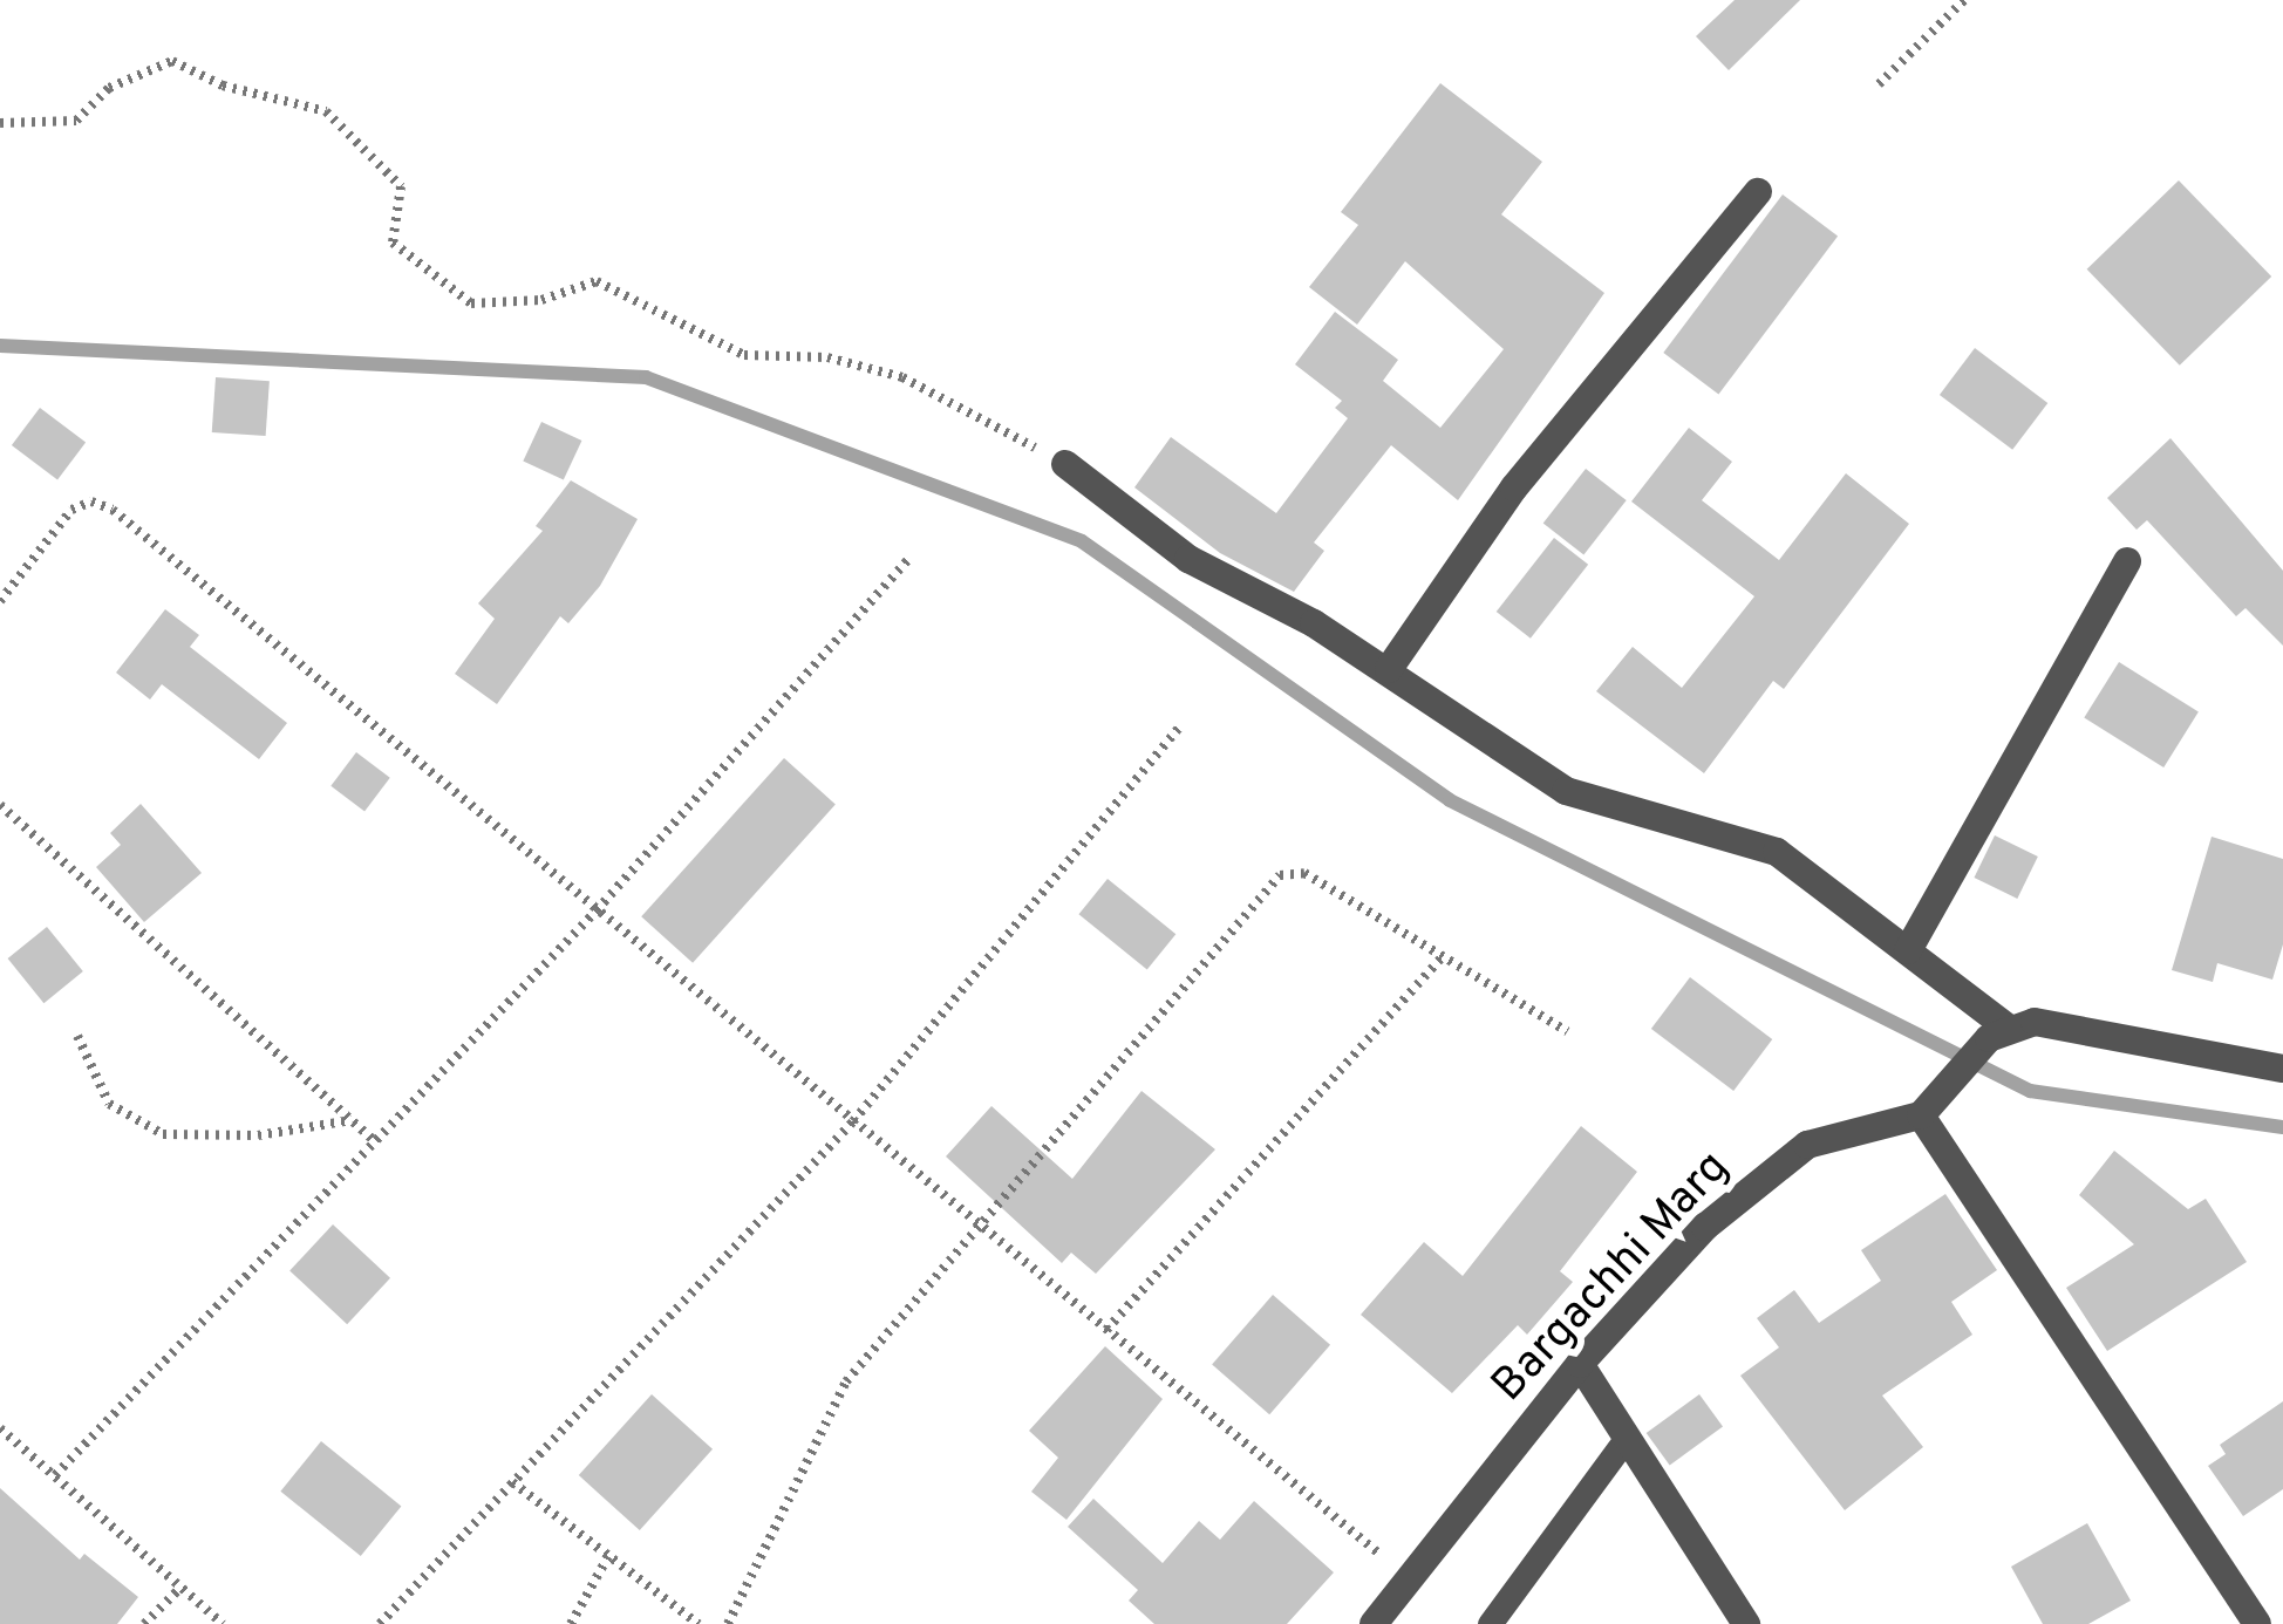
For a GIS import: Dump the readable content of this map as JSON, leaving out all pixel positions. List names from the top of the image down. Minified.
{"streets":{"street":["Bargachhi Marg"]}}
